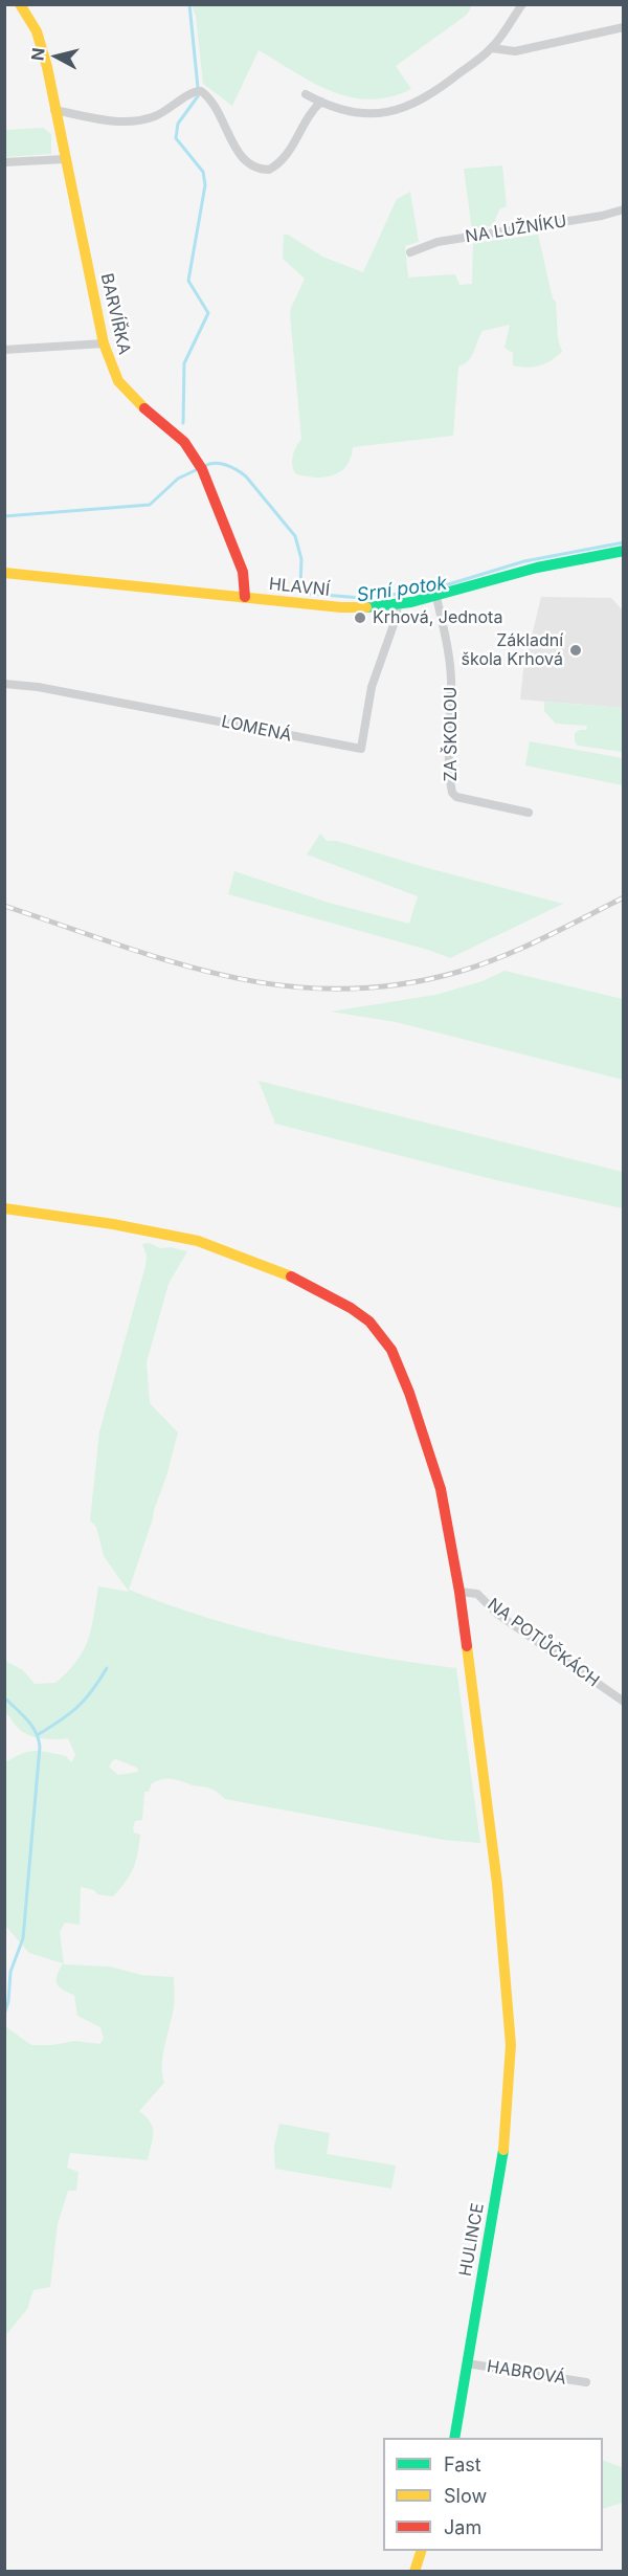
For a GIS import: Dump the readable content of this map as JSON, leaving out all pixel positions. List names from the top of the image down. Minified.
{"streets":{"main road":["BARVÍŘKA","HLAVNÍ","HULINCE"],"street":["NA LUŽNÍKU","LOMENÁ","ZA ŠKOLOU","NA POTŮČKÁCH","HABROVÁ"]},"crossings":[["BARVÍŘKA","HLAVNÍ"],["HLAVNÍ","LOMENÁ"],["HLAVNÍ","ZA ŠKOLOU"],["NA POTŮČKÁCH","HULINCE"],["HULINCE","HABROVÁ"]],"water":["Srní potok"],"places":["Krhová, Jednota","Základní škola Krhová"],"legend":["Fast","Slow","Jam"],"north":"left"}
